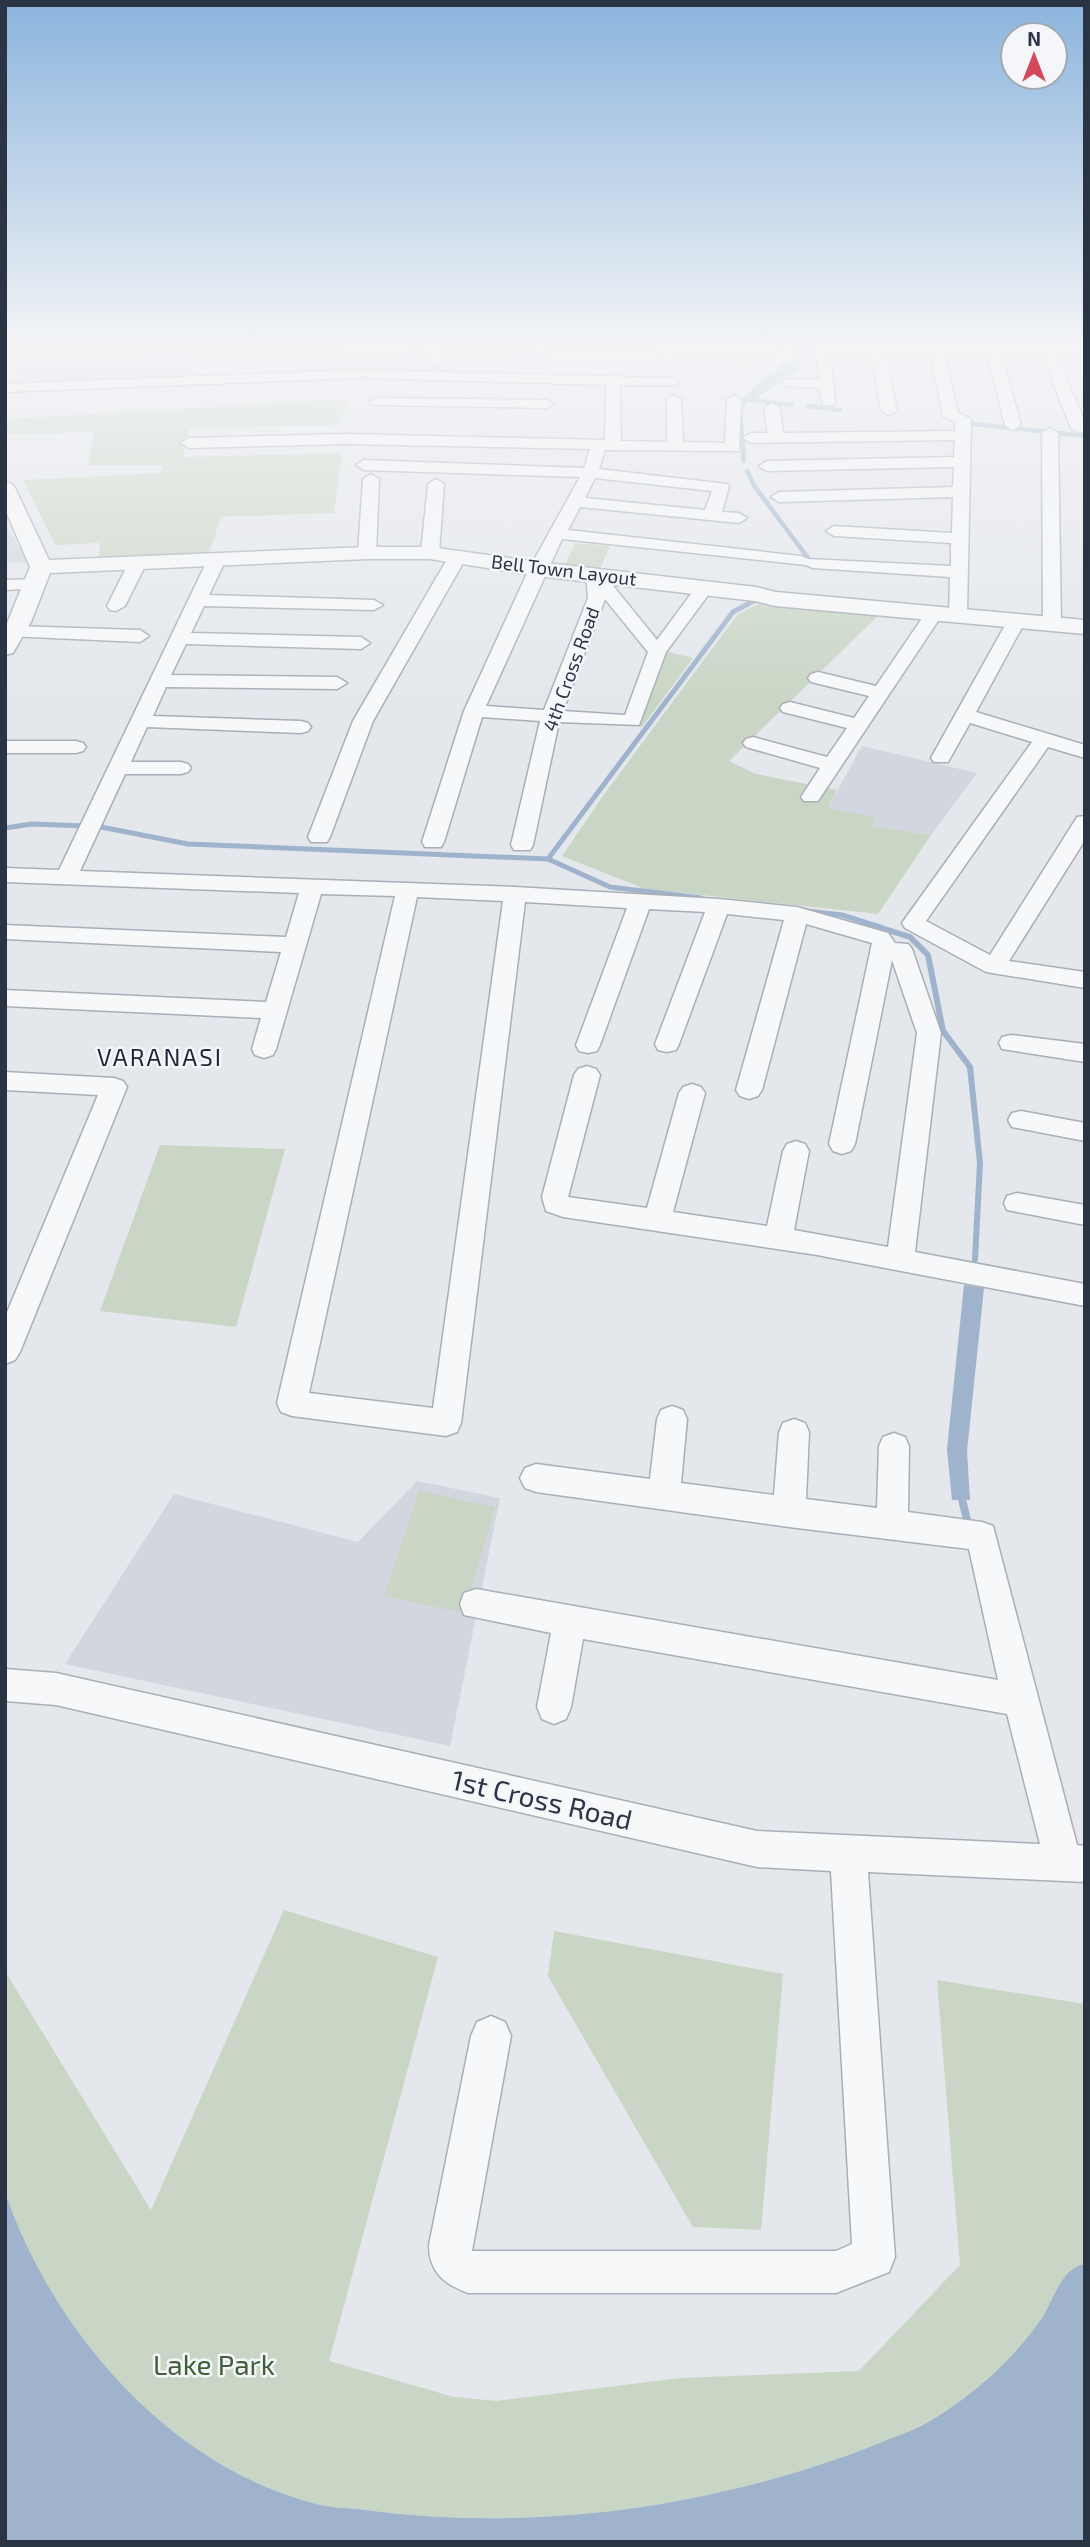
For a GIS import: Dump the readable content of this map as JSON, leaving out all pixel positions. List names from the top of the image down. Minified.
{"streets":{"street":["Bell Town Layout","4th Cross Road","1st Cross Road"]},"crossings":[["Bell Town Layout","4th Cross Road"]],"districts":["VARANASI"],"parks":["Lake Park"],"north":"top"}
